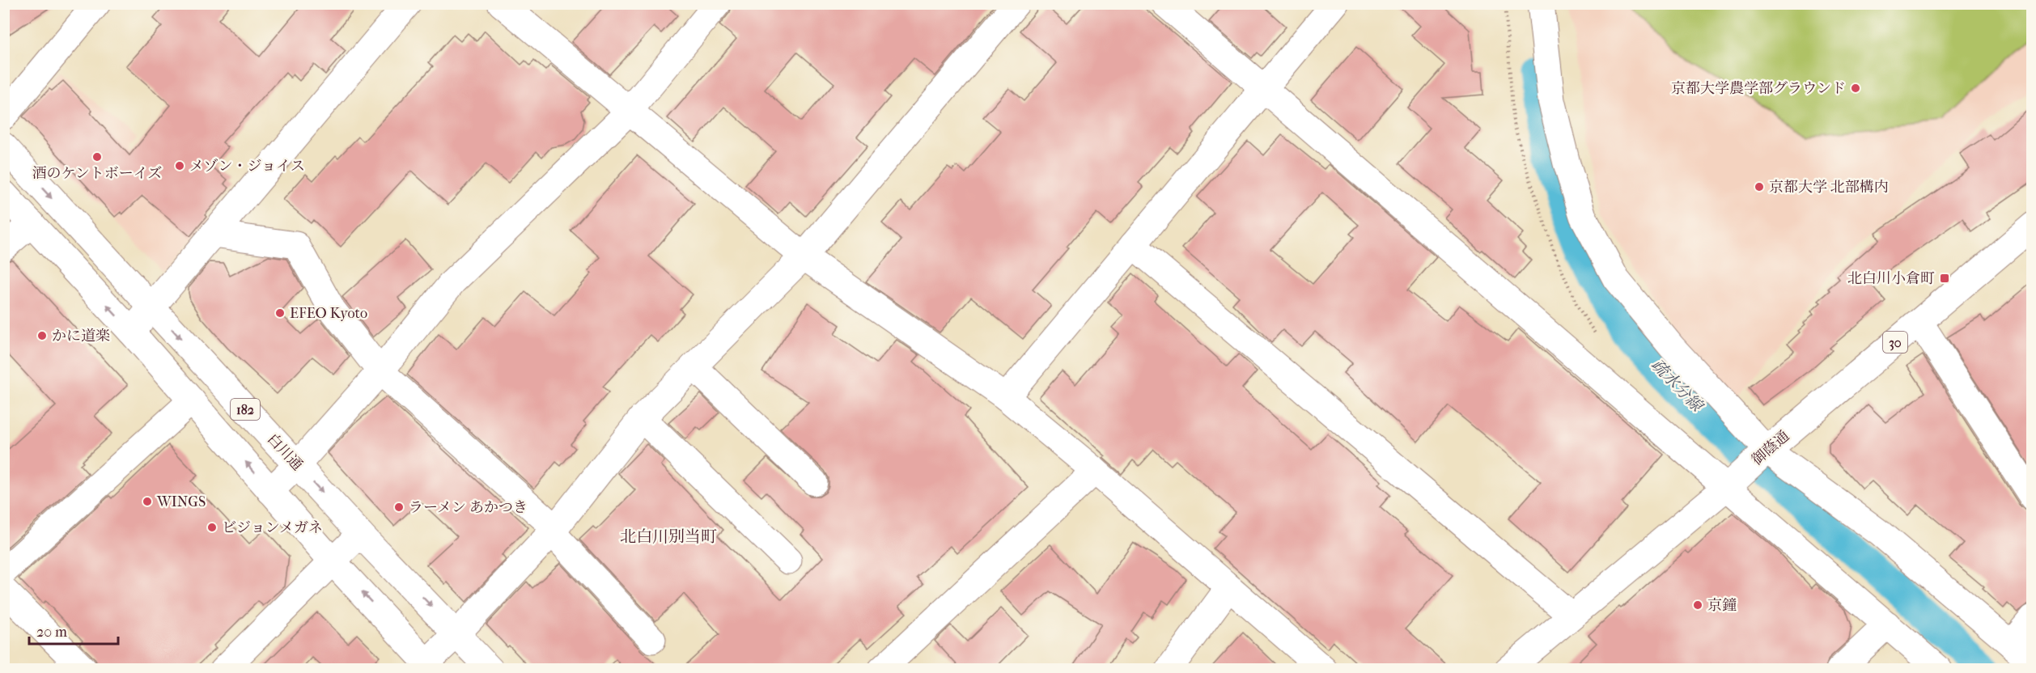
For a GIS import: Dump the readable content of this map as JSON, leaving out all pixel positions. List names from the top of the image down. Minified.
{"streets":{"street":["30","182","御蔭通","白川通"]},"districts":["北白川別当町"],"water":["疏水分線"],"places":{"other":["京都大学農学部グラウンド","酒のケントボーイズ","メゾン・ジョイス","京都大学 北部構内","EFEO Kyoto","かに道楽","WINGS","ラーメン あかつき","ビジョンメガネ","京鐘"],"transit":["北白川小倉町"]},"scale_bar":"20 m"}
